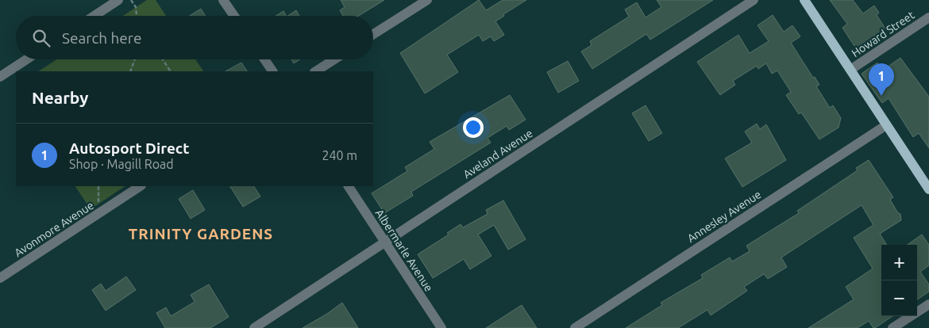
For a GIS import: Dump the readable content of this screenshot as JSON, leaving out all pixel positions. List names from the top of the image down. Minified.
{"streets":{"street":["Howard Street","Aveland Avenue","Annesley Avenue","Avonmore Avenue","Albermarle Avenue"]},"crossings":[["Aveland Avenue","Albermarle Avenue"]],"districts":["TRINITY GARDENS"],"page":{"search":"Search here","pins":"1","heading":"Nearby","list":[{"mark":"1","name":"Autosport Direct","note":"Shop · Magill Road","value":"240 m"}],"map_buttons":["+","−"]}}
